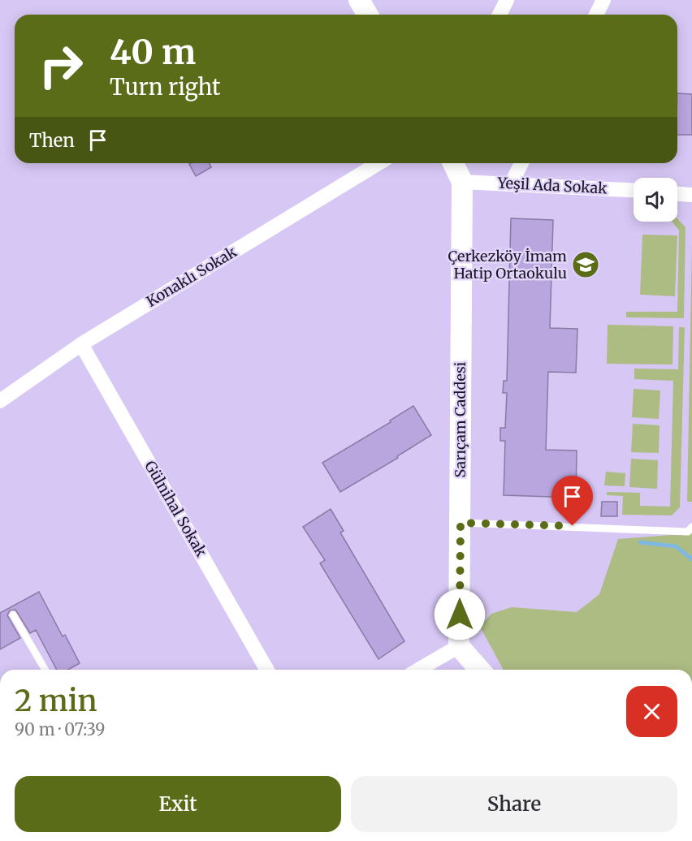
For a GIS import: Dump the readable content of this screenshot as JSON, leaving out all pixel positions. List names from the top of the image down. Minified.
{"streets":{"street":["Yeşil Ada Sokak","Konaklı Sokak","Sarıçam Caddesi","Gülnihal Sokak"]},"crossings":[["Yeşil Ada Sokak","Sarıçam Caddesi"],["Konaklı Sokak","Gülnihal Sokak"]],"places":{"school or university":["Çerkezköy İmam Hatip Ortaokulu"]},"page":{"turn":["40 m","Turn right"],"then":"Then","heading":["2 min","90 m · 07:39"],"buttons":["Exit","Share"]}}
